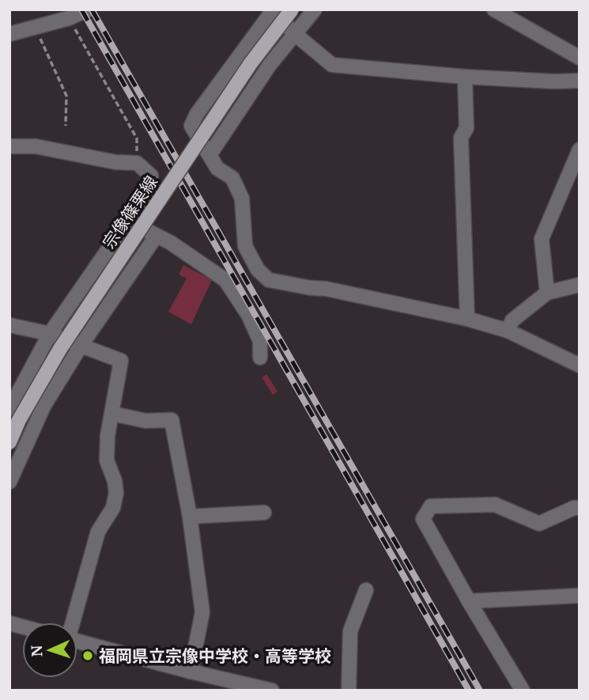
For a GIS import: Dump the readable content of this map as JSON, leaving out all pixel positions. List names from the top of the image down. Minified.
{"streets":{"main road":["宗像篠栗線"]},"places":["福岡県立宗像中学校・高等学校"],"north":"left"}
